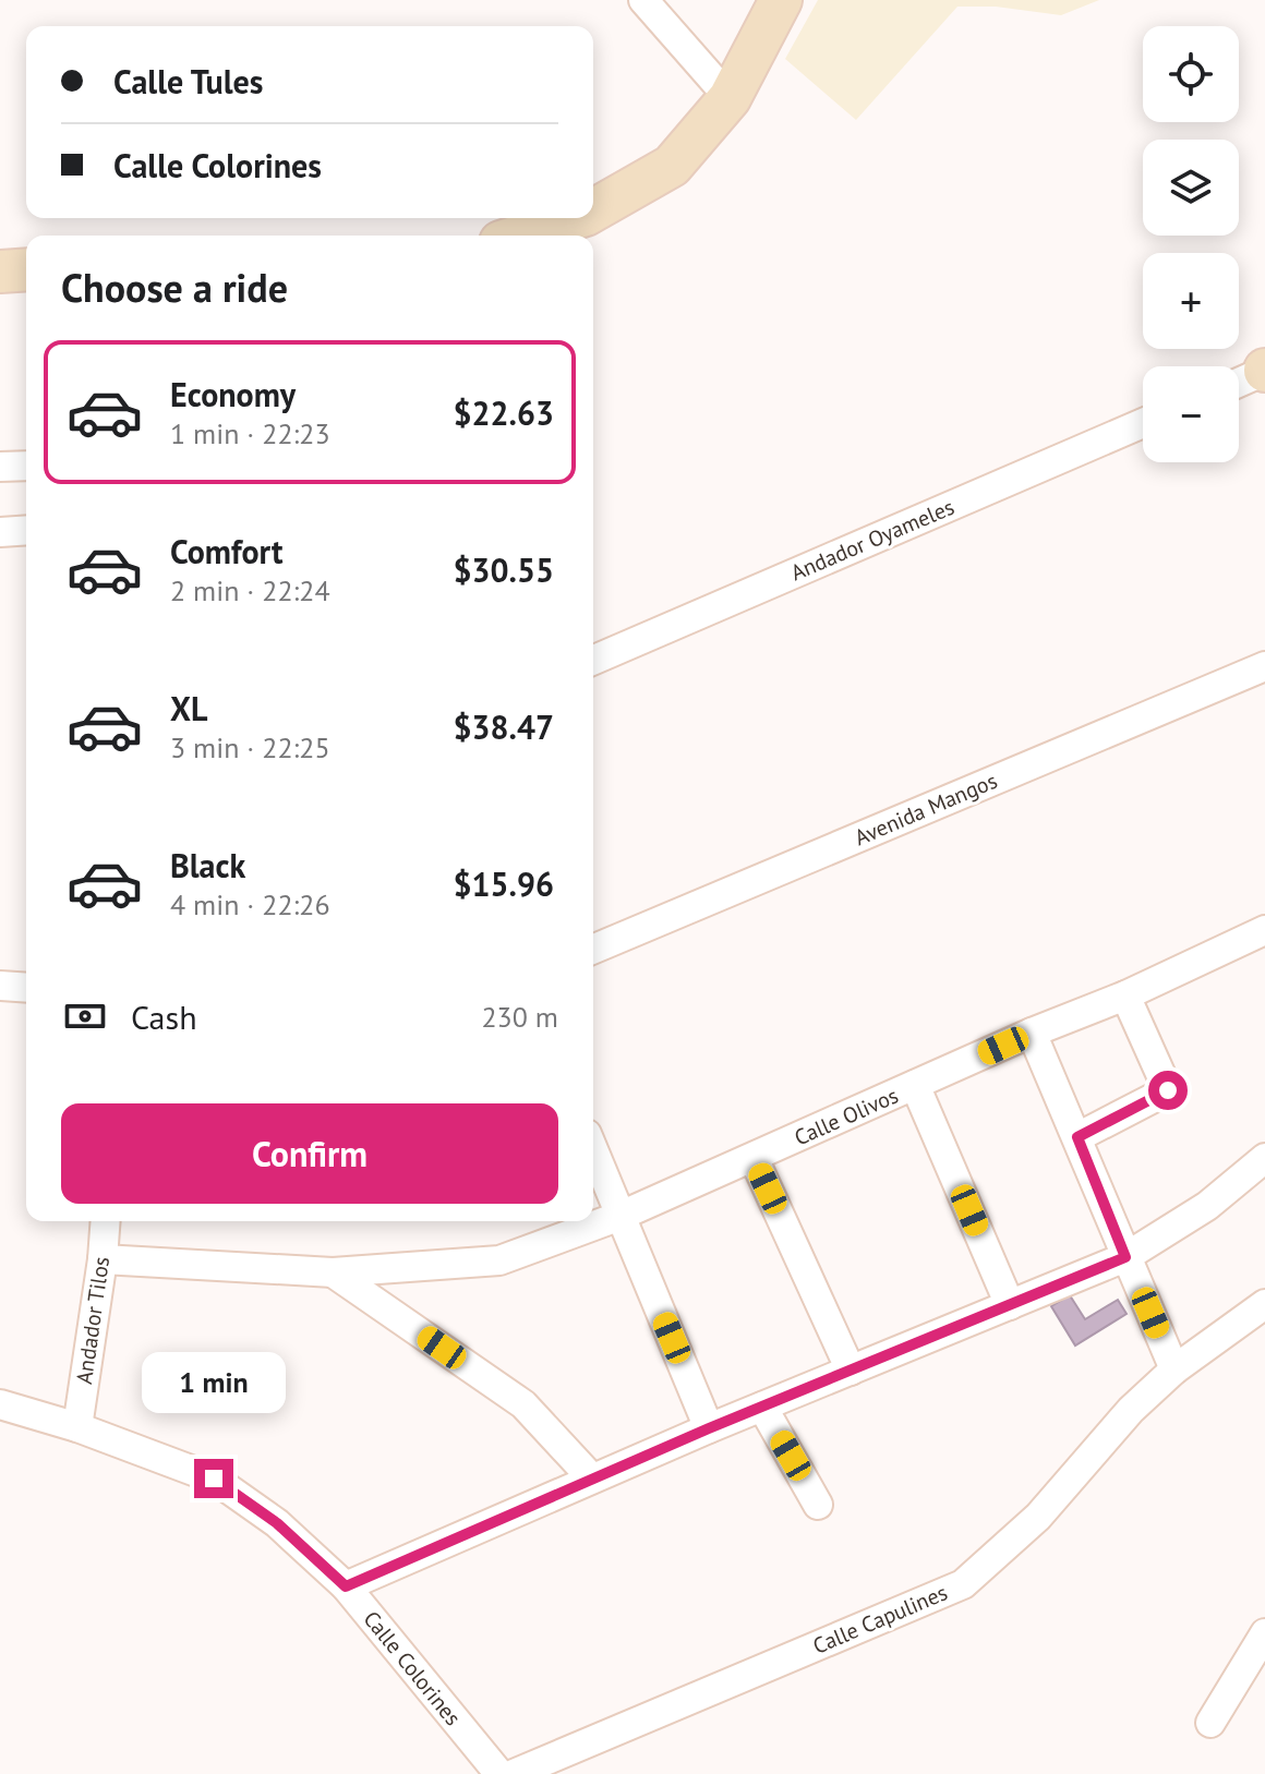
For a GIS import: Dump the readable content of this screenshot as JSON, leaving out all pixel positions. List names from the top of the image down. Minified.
{"streets":{"street":["Andador Oyameles","Avenida Mangos","Calle Olivos","Andador Tilos","Calle Capulines","Calle Colorines"]},"crossings":[["Calle Olivos","Andador Tilos"],["Andador Tilos","Calle Colorines"]],"page":{"map_buttons":["+","−"],"banner":["Calle Tules","Calle Colorines"],"heading":"Choose a ride","list":[{"name":"Economy","note":"1 min · 22:23","value":"$22.63"},{"name":"Comfort","note":"2 min · 22:24","value":"$30.55"},{"name":"XL","note":"3 min · 22:25","value":"$38.47"},{"name":"Black","note":"4 min · 22:26","value":"$15.96"}],"pay":["Cash","230 m"],"buttons":"Confirm","bubble":"1 min"}}
